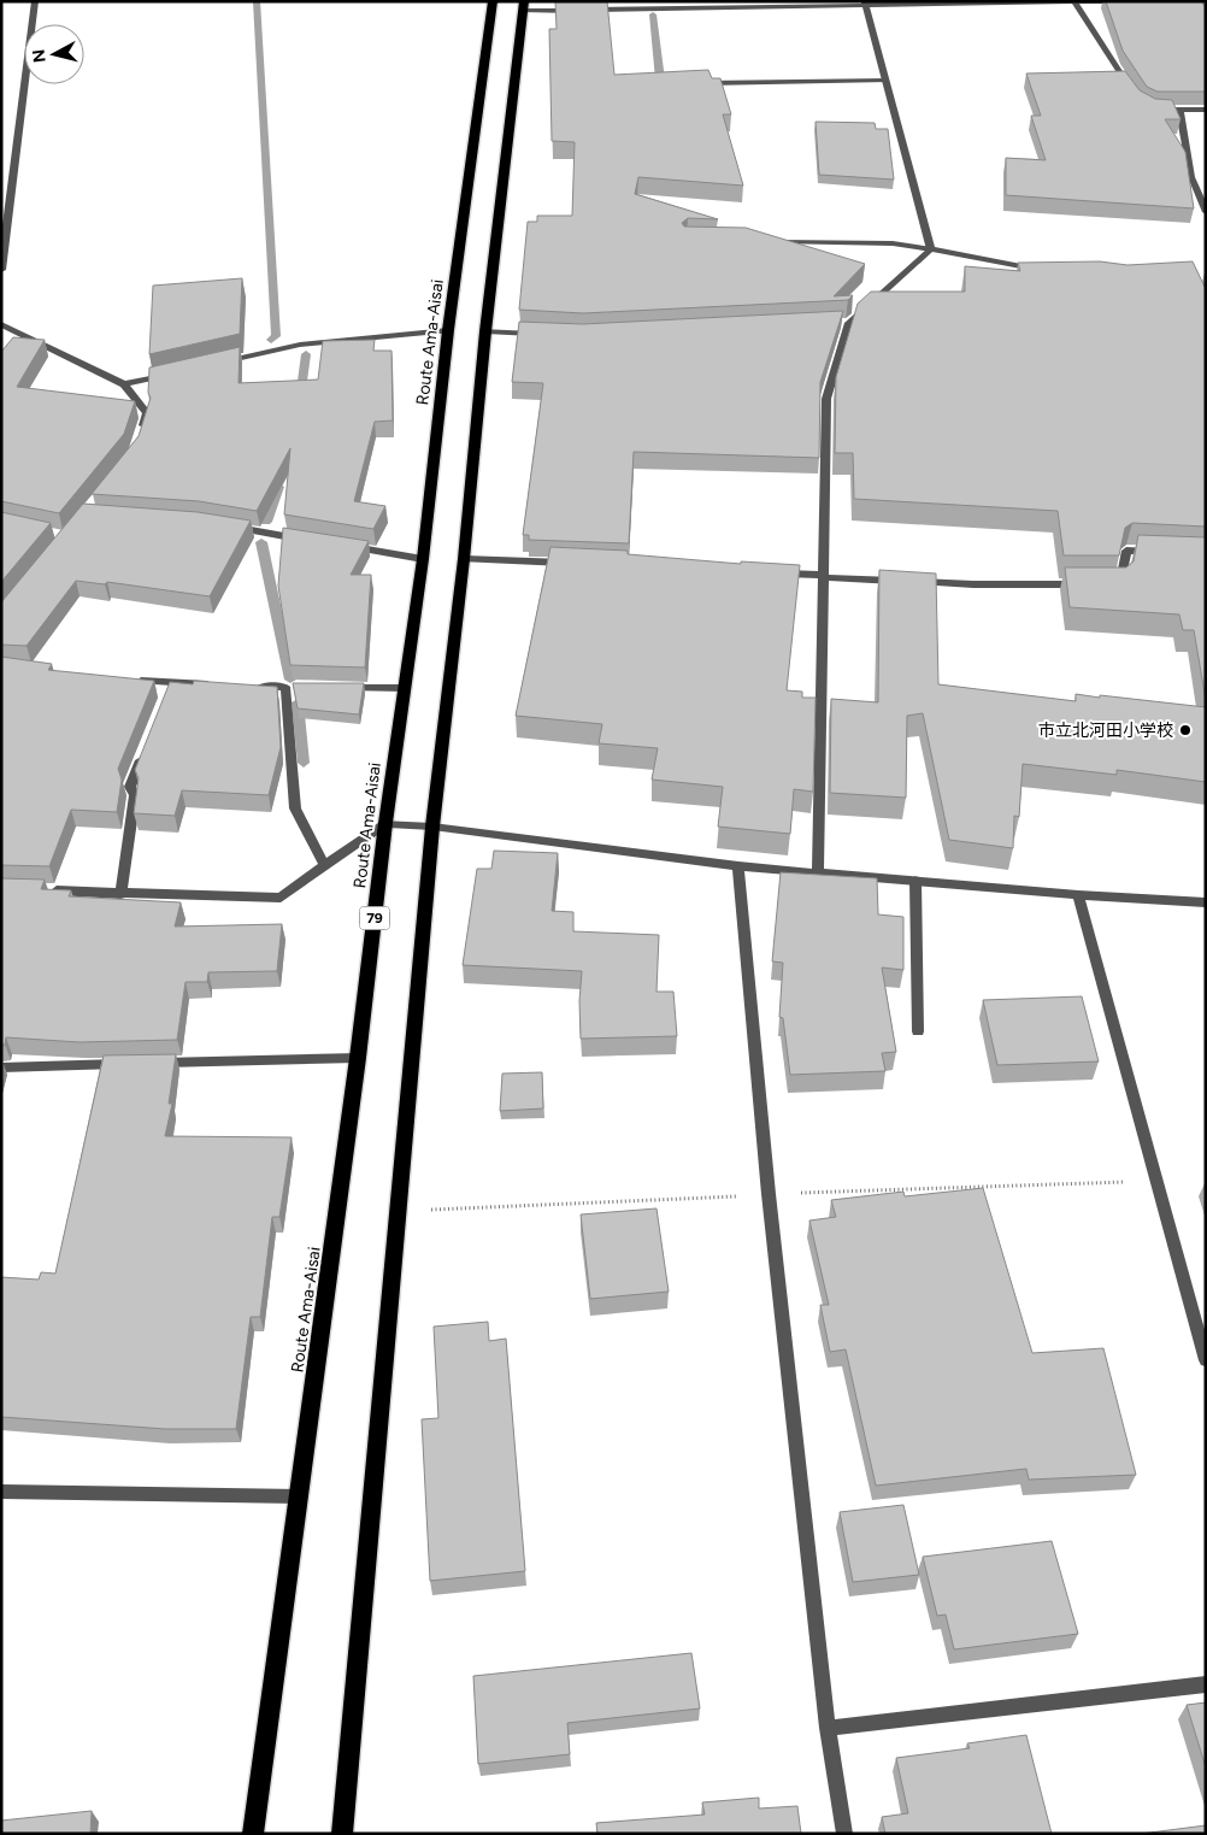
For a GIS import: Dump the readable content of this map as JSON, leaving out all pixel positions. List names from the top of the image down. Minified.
{"streets":{"main road":["Route Ama-Aisai","79"]},"places":["市立北河田小学校"],"north":"left"}
